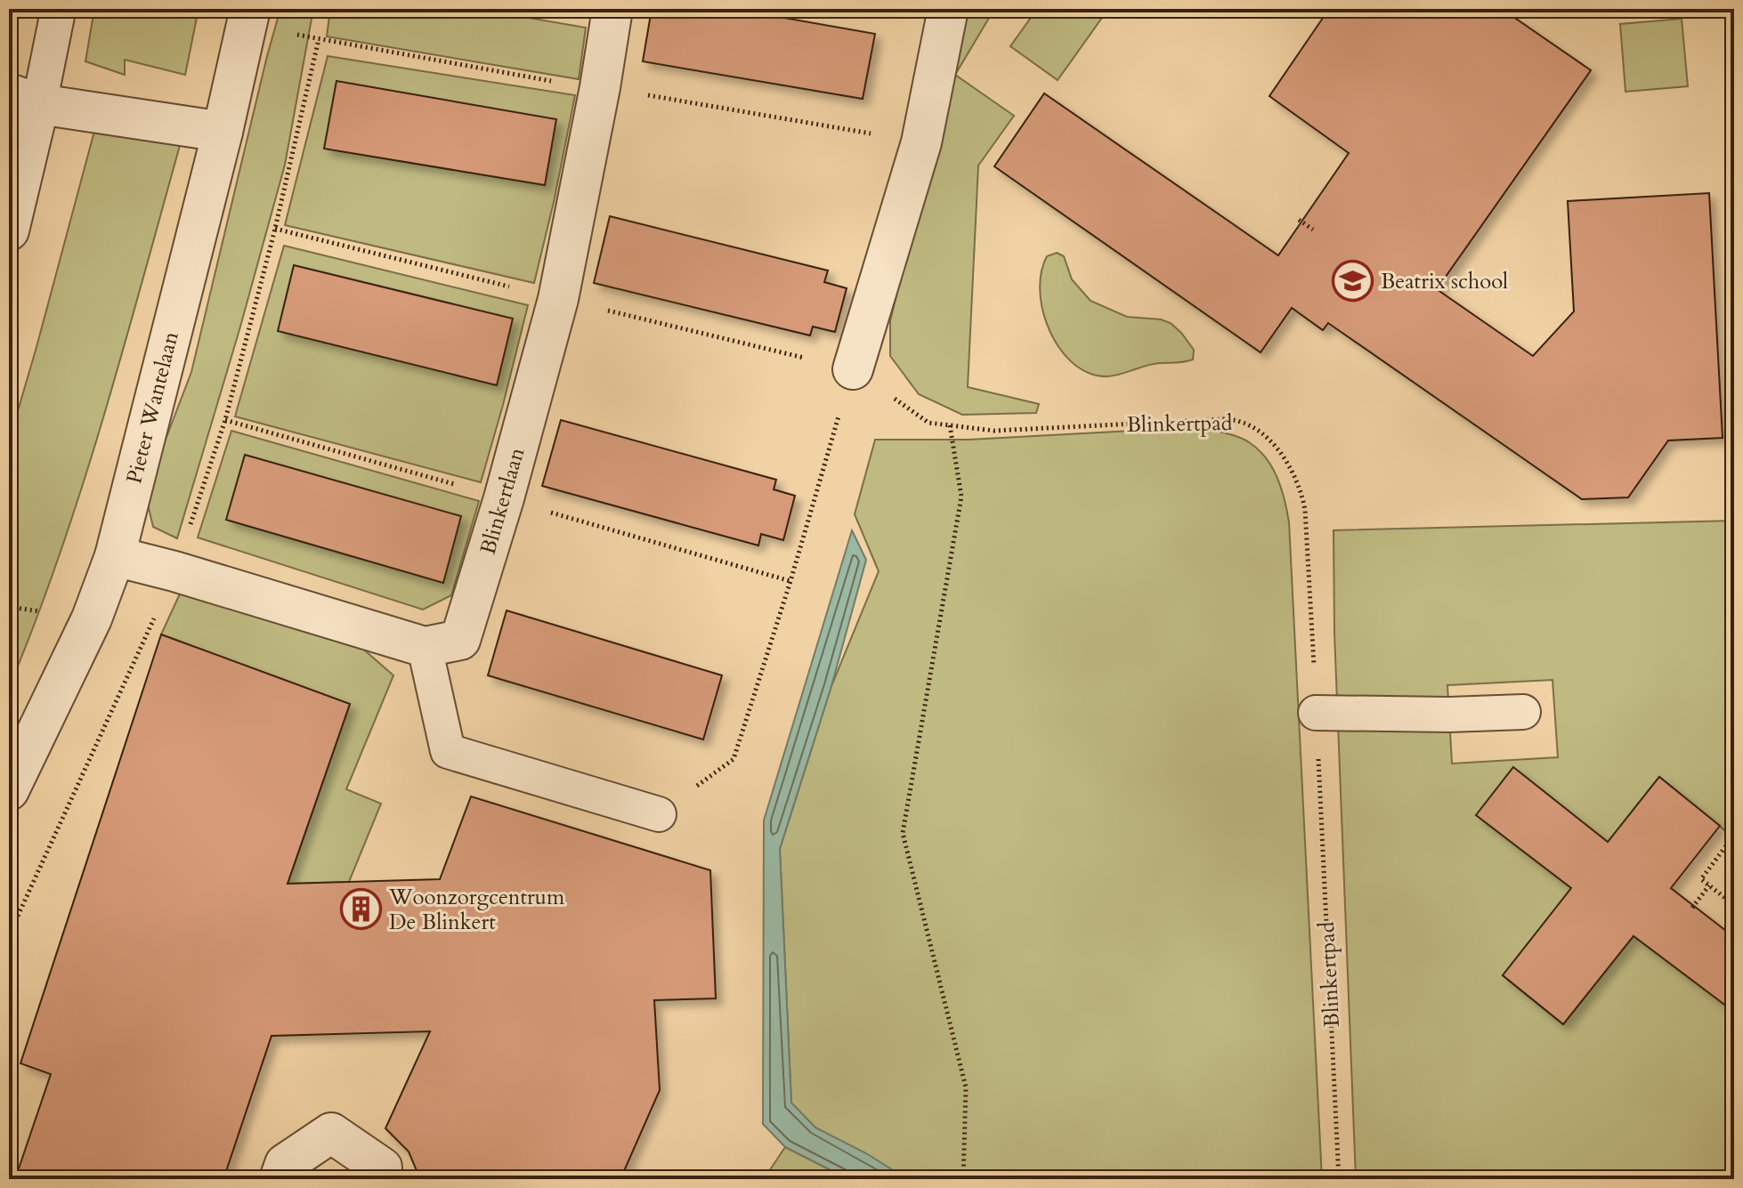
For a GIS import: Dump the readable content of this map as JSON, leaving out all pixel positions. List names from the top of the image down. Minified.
{"streets":{"street":["Pieter Wantelaan","Blinkertlaan"],"path":["Blinkertpad"]},"crossings":[["Pieter Wantelaan","Blinkertlaan"]],"places":{"school or university":["Beatrix school"],"building":["Woonzorgcentrum De Blinkert"]}}
